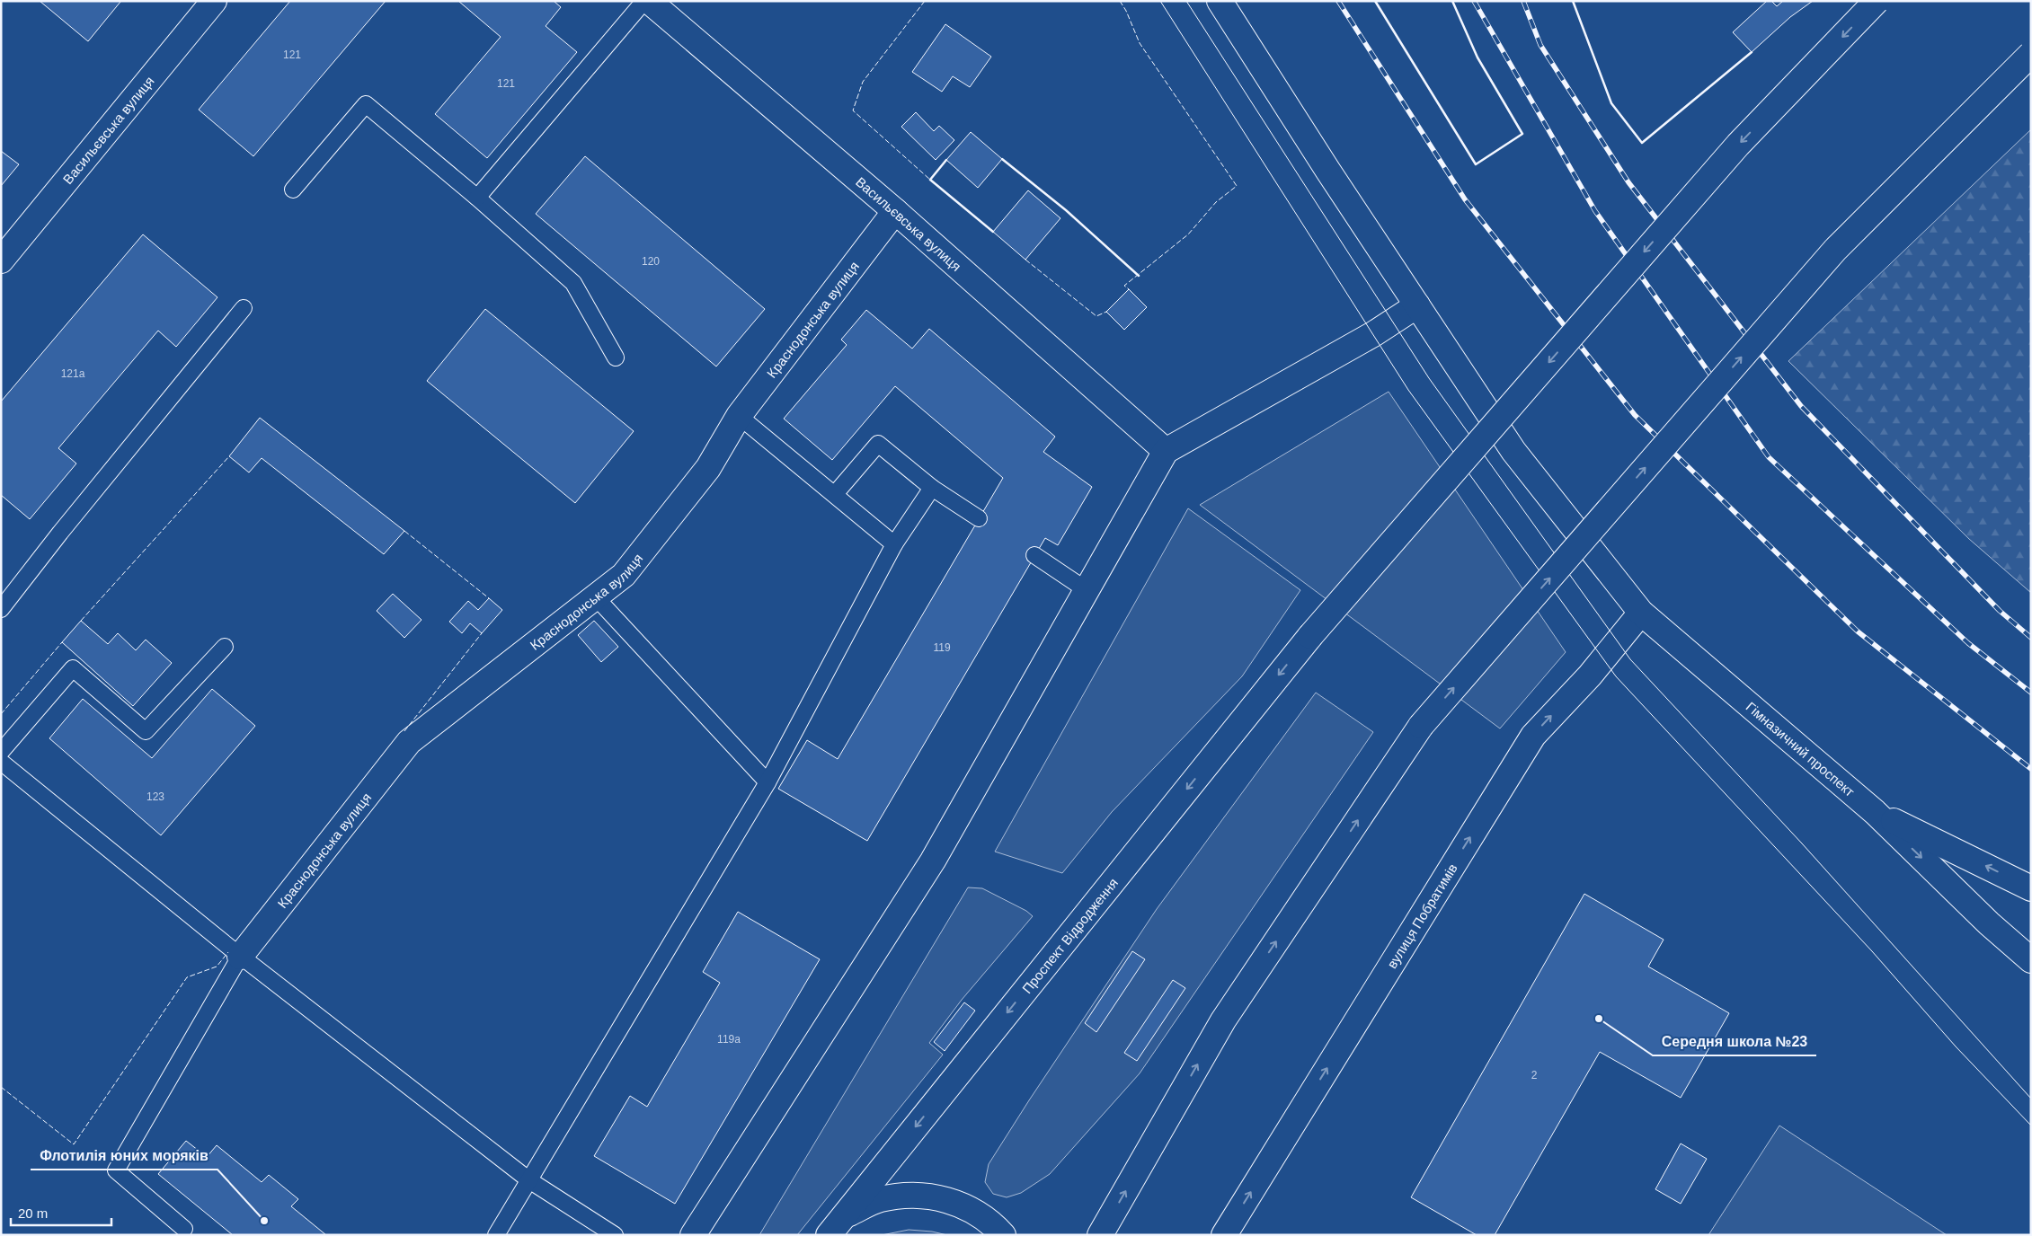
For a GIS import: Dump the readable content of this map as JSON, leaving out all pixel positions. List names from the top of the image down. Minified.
{"streets":{"main road":["Васильєвська вулиця","Краснодонська вулиця","Гімназичний проспект","вулиця Побратимів","Проспект Відродження"]},"crossings":[["Васильєвська вулиця","Краснодонська вулиця"],["Гімназичний проспект","вулиця Побратимів"]],"places":["Середня школа №23","Флотилія юних моряків"],"house_numbers":["121","121","120","121а","119","123","119а","2"],"scale_bar":"20 m"}
